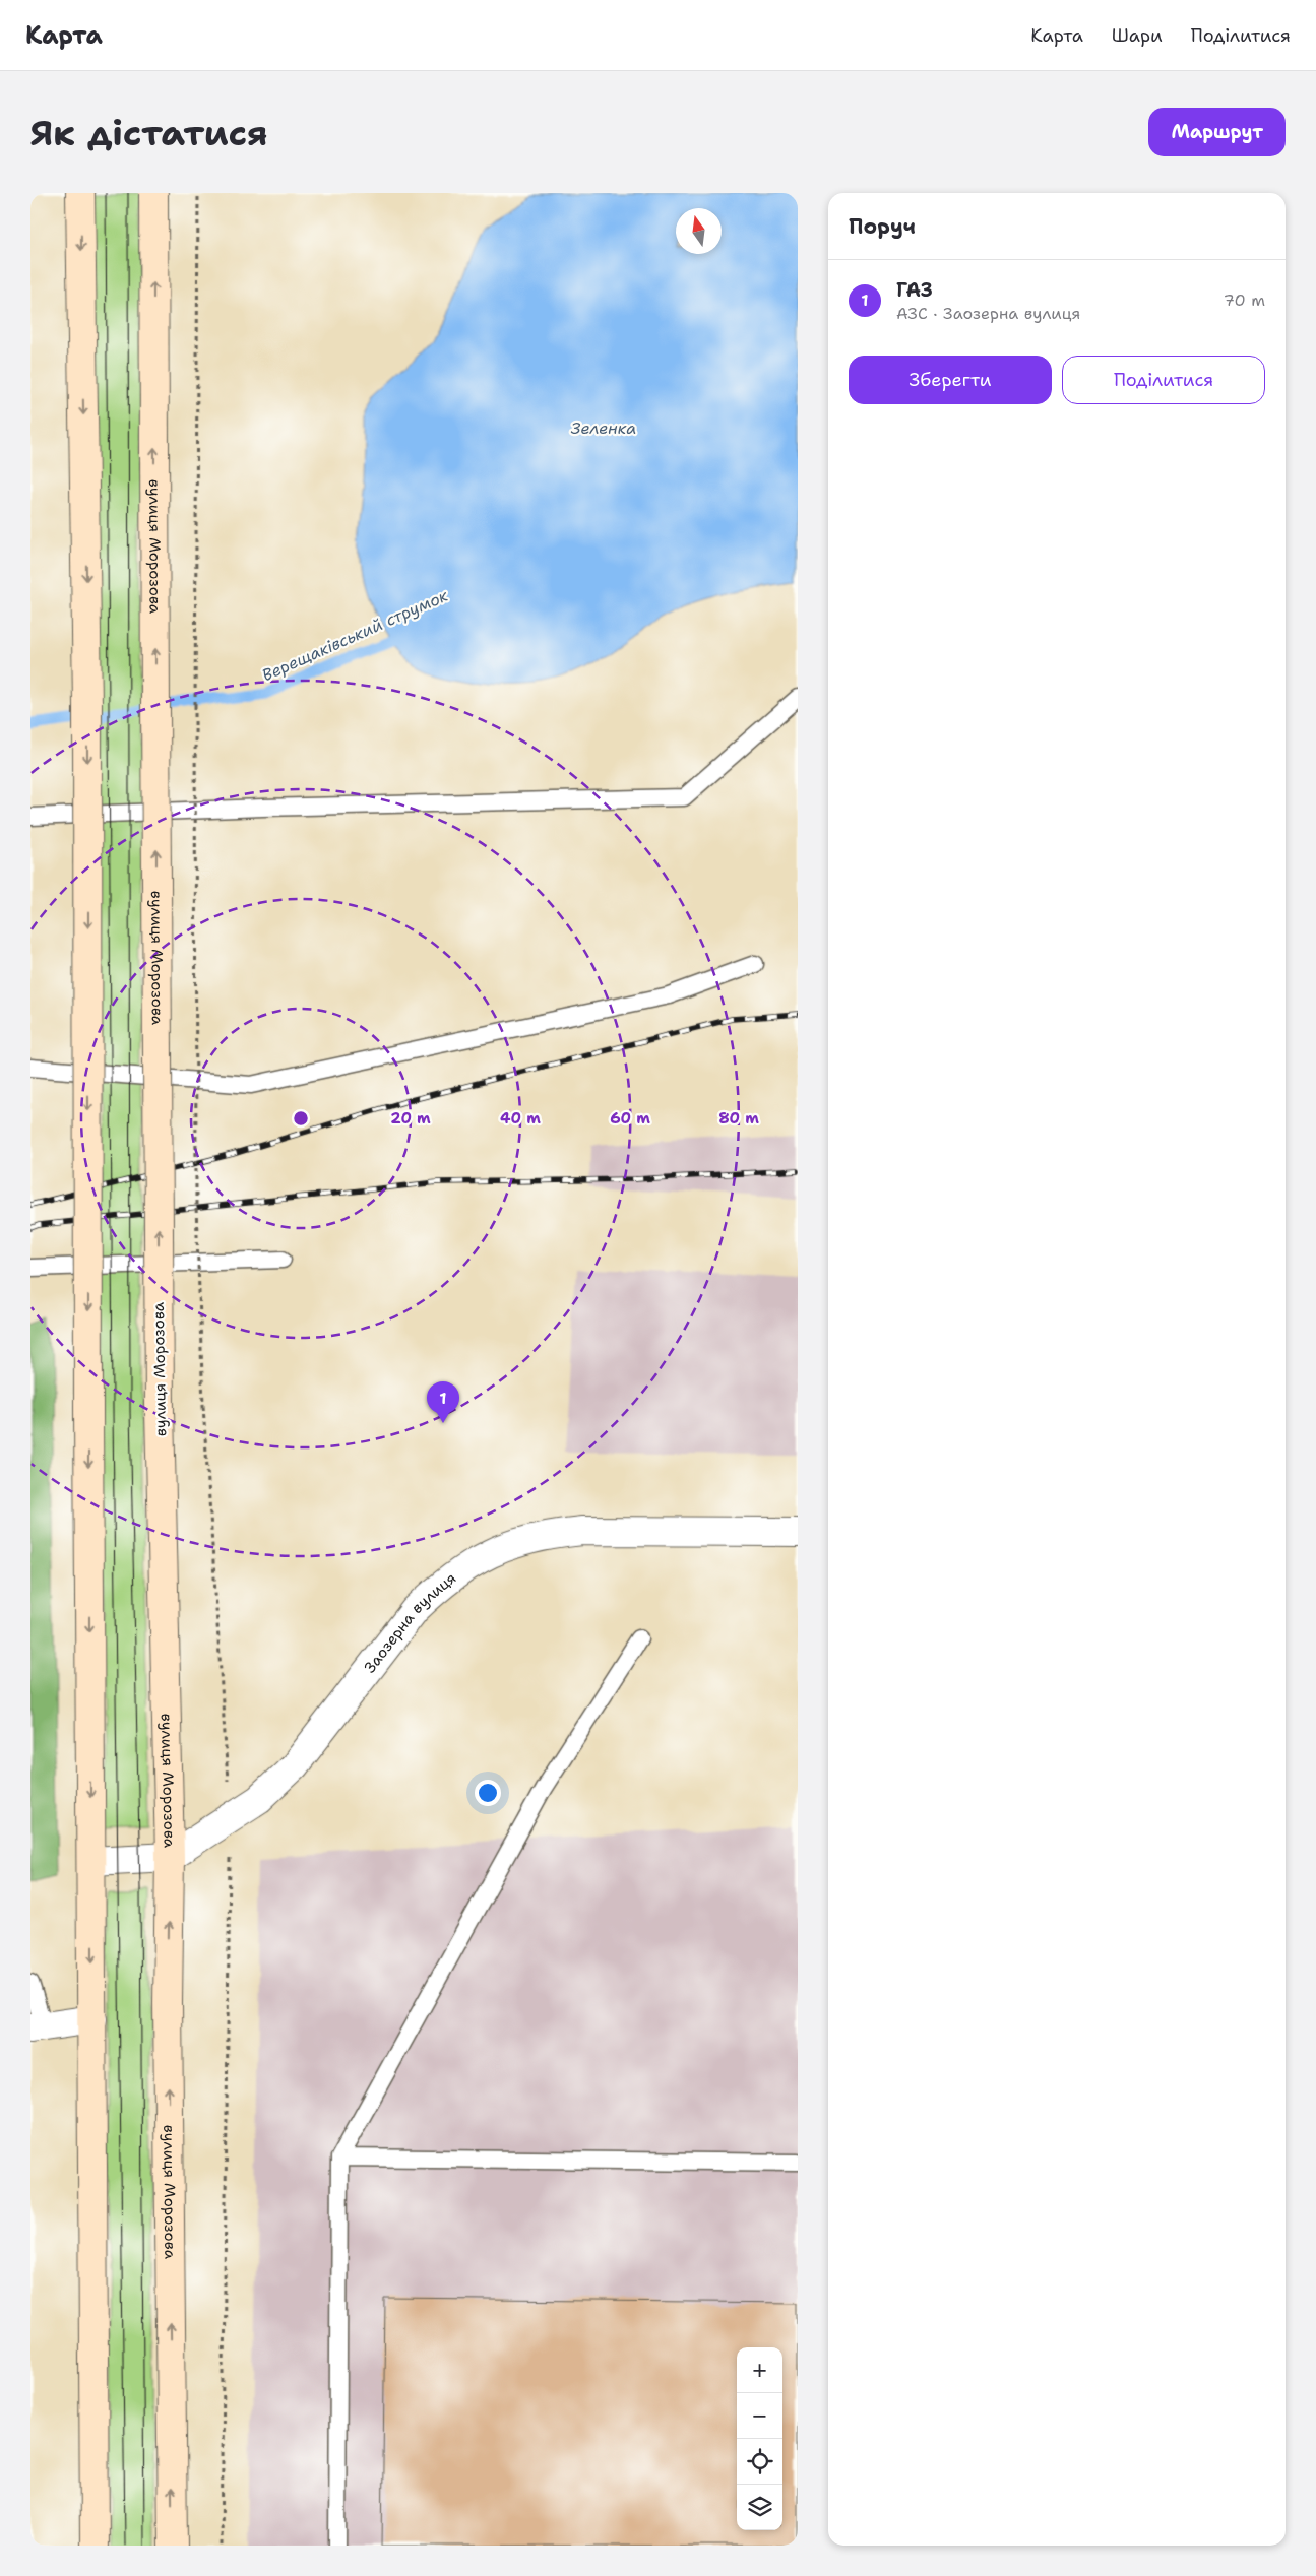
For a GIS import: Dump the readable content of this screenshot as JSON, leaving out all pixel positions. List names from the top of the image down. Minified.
{"streets":{"main road":["вулиця Морозова"],"street":["Заозерна вулиця"]},"crossings":[["вулиця Морозова","Заозерна вулиця"]],"water":["Зеленка","Верещаківський струмок"],"north":"top","page":{"header":"Карта","nav":["Карта","Шари","Поділитися"],"buttons":["Маршрут",["Зберегти","Поділитися"]],"title":"Як дістатися","heading":"Поруч","list":[{"mark":"1","name":"ГАЗ","note":"АЗС · Заозерна вулиця","value":"70 m"}],"pins":"1","map_buttons":["+","−"]},"rings":["20 m","40 m","60 m","80 m"]}
